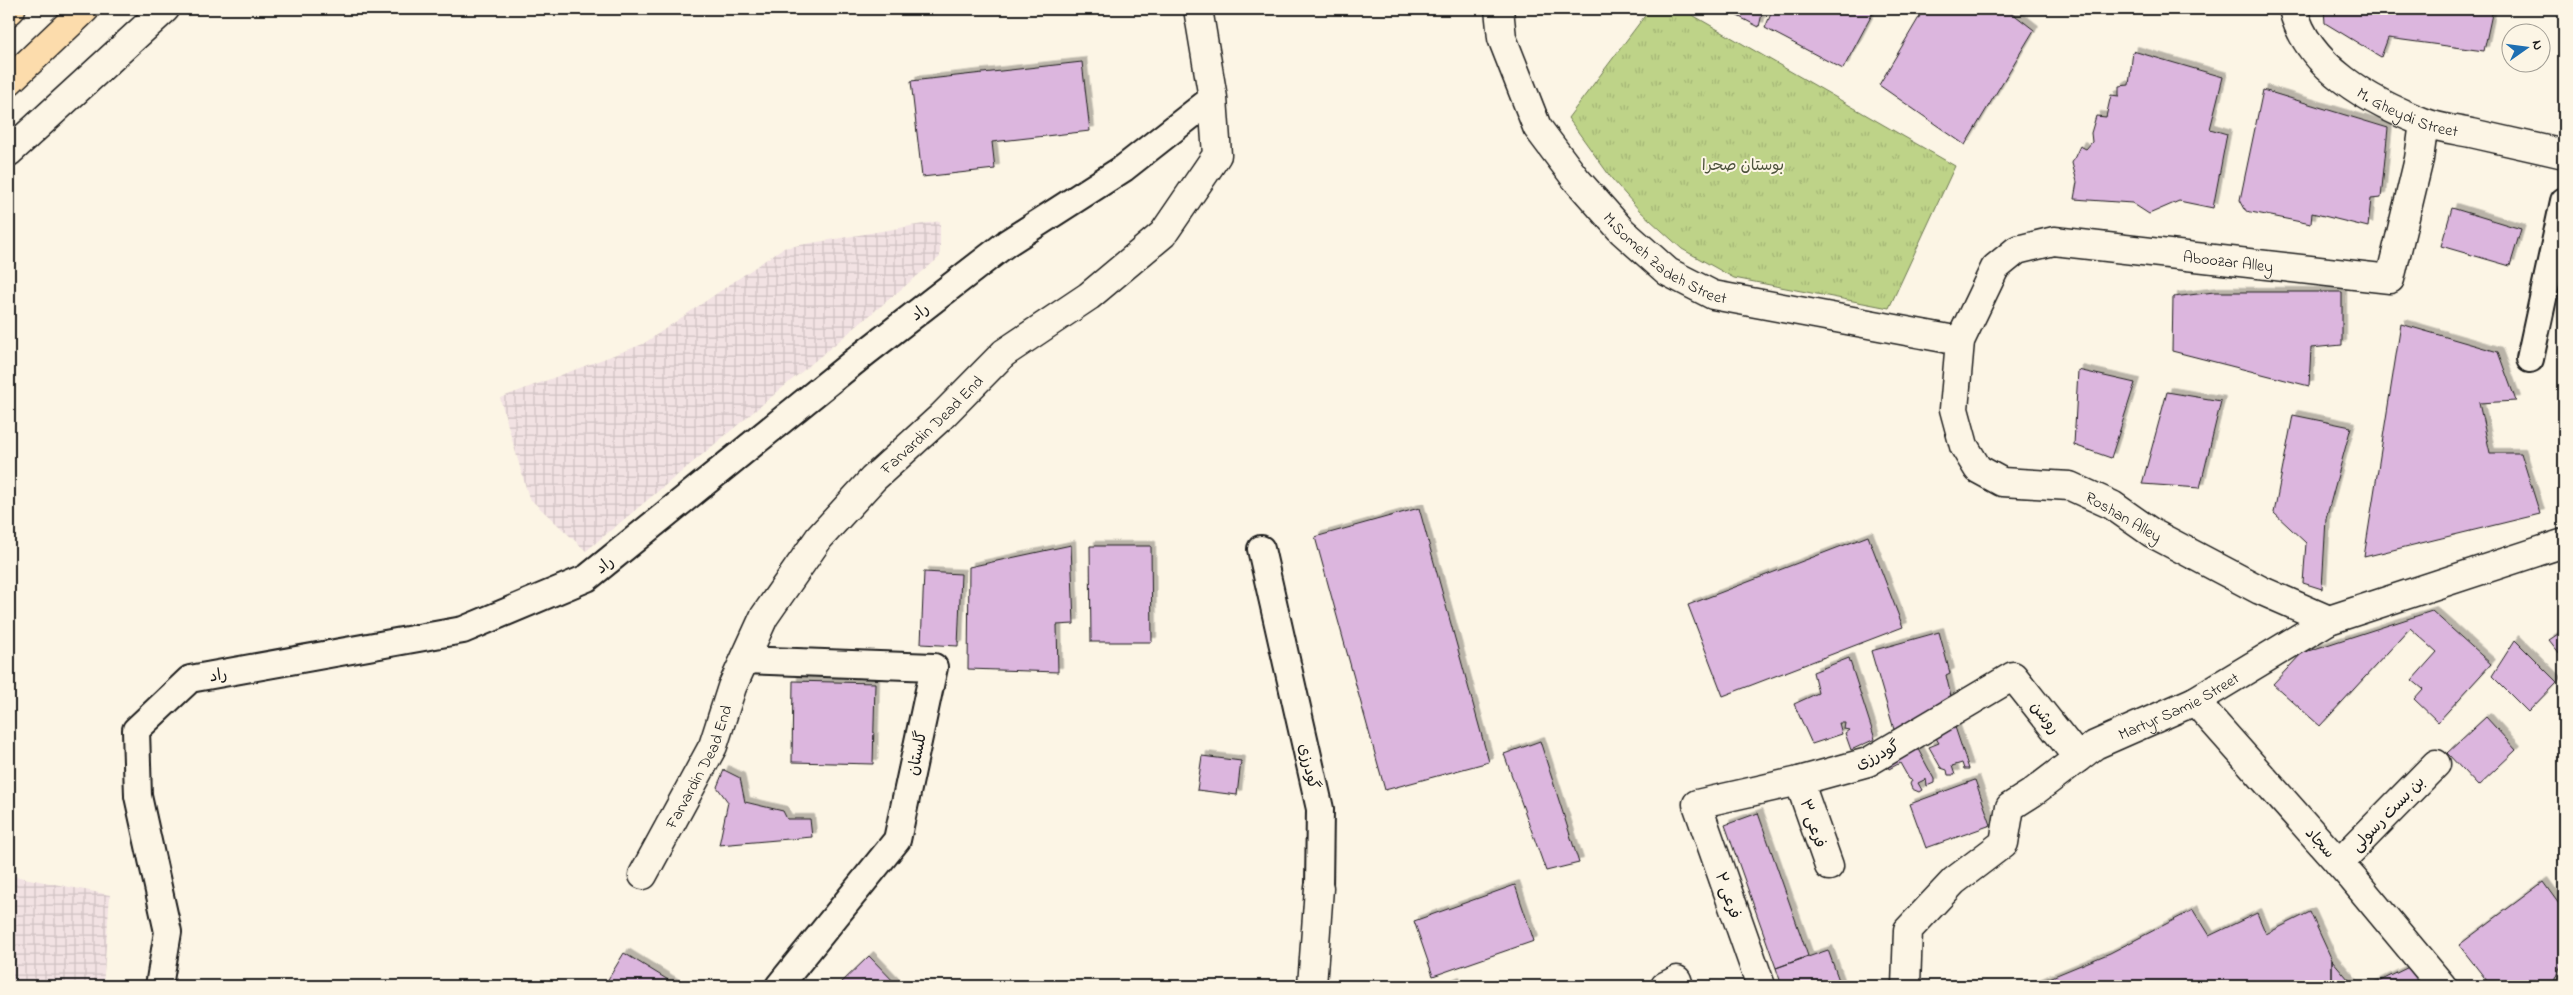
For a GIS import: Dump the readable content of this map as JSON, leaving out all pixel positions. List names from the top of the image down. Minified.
{"streets":{"street":["M. Gheydi Street","M.Someh Zadeh Street","Aboozar Alley","Farvardin Dead End","Roshan Alley","Martyr Samie Street","روشن","گودرزی","بن بست رسولی","فرعی ۳","سجاد","فرعی ۲"],"lane":["راد","گلستان"]},"crossings":[["M. Gheydi Street","Aboozar Alley"],["M.Someh Zadeh Street","Aboozar Alley"],["M.Someh Zadeh Street","Roshan Alley"],["Aboozar Alley","Roshan Alley"],["راد","Farvardin Dead End"],["Farvardin Dead End","گلستان"],["Roshan Alley","Martyr Samie Street"],["Martyr Samie Street","روشن"],["Martyr Samie Street","سجاد"],["روشن","گودرزی"],["گودرزی","فرعی ۳"],["گودرزی","فرعی ۲"],["بن بست رسولی","سجاد"]],"parks":["بوستان صحرا"],"north":"right"}
